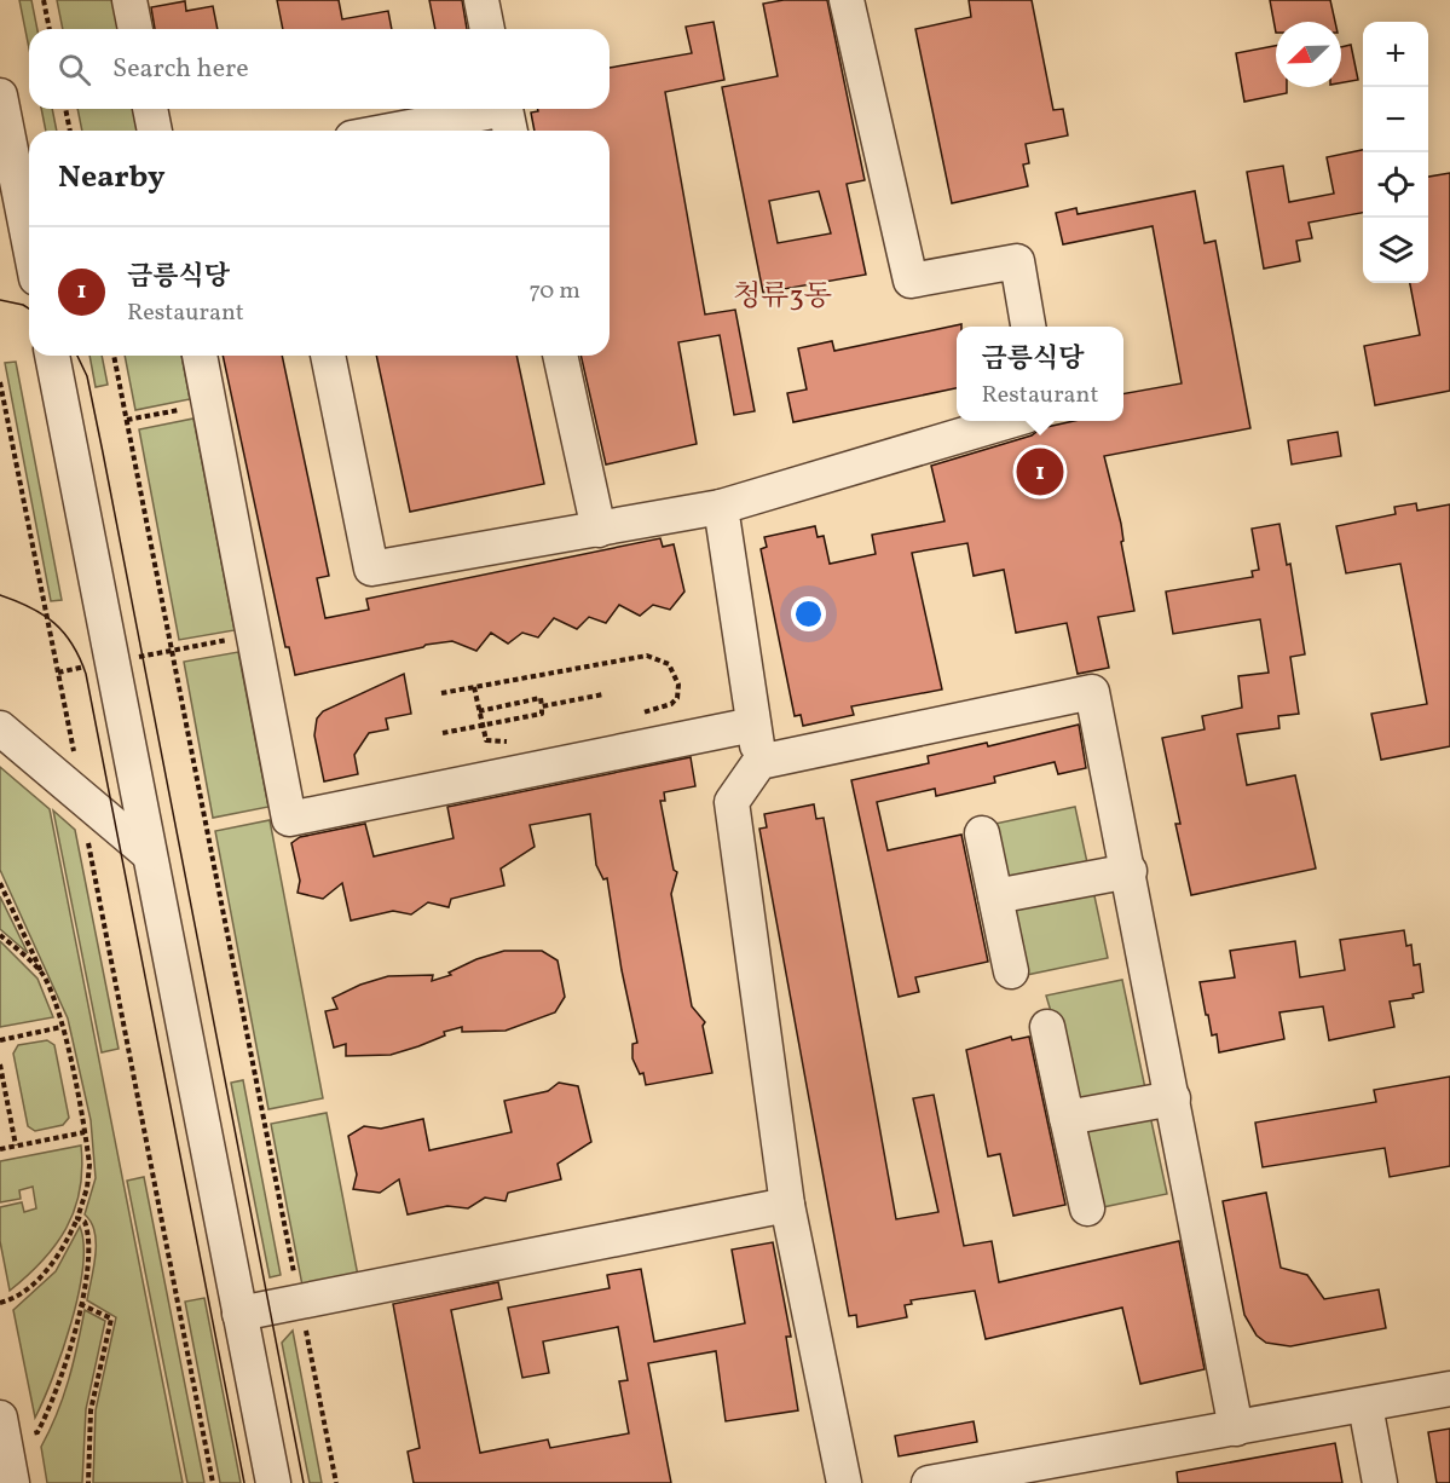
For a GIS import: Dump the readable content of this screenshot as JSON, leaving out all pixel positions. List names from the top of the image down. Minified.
{"districts":["청류3동"],"north":"bottom left","page":{"map_buttons":["+","−"],"search":"Search here","heading":"Nearby","list":[{"mark":"1","name":"금릉식당","note":"Restaurant","value":"70 m"}],"popup":["금릉식당","Restaurant"],"pins":"1"}}
